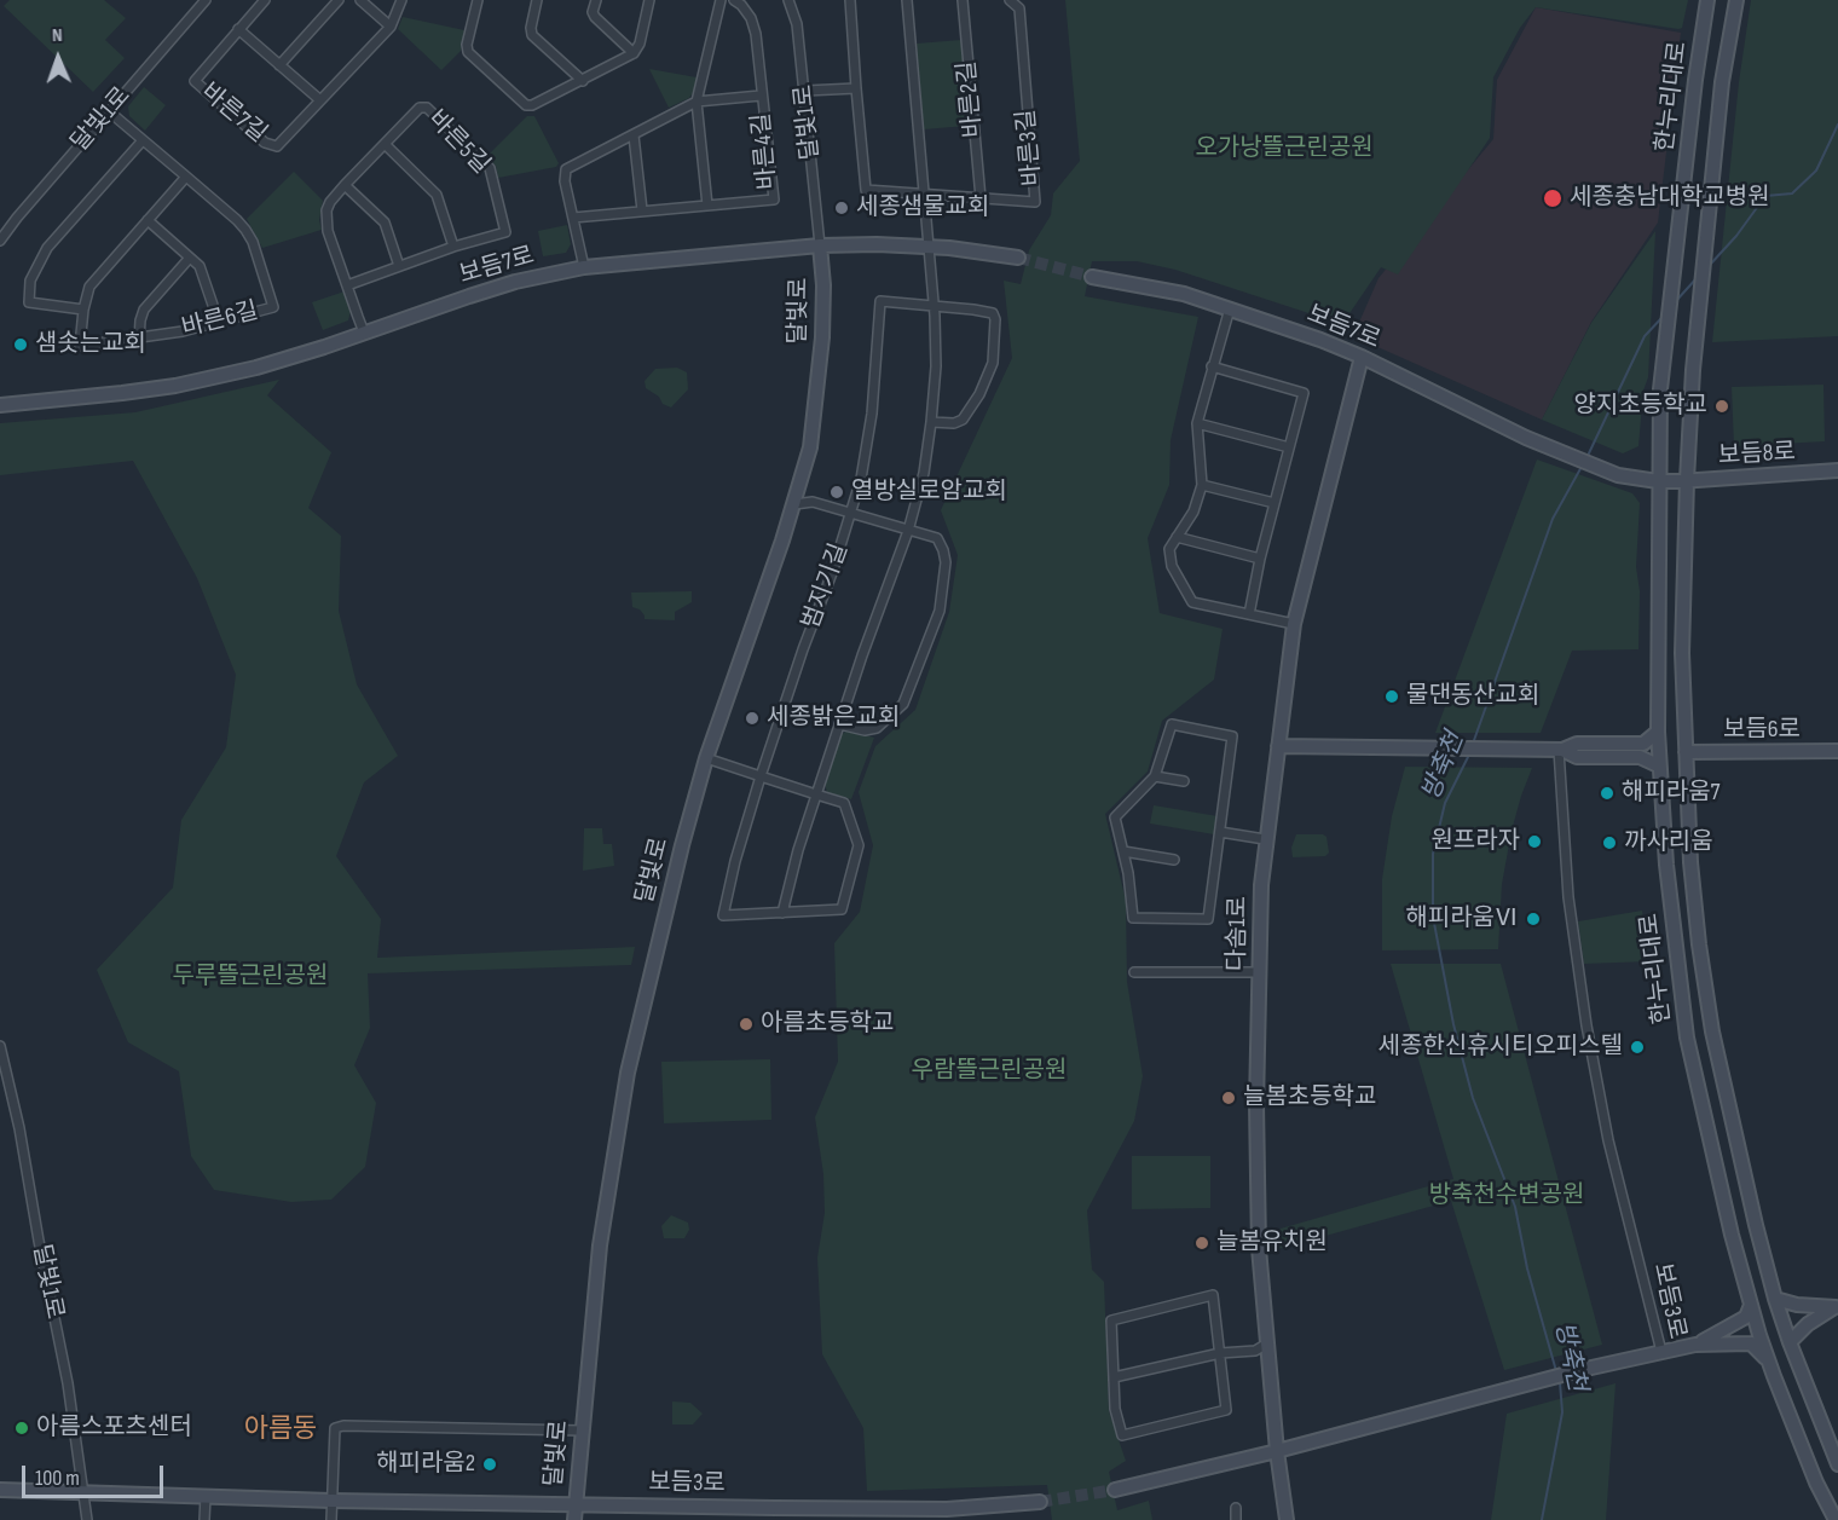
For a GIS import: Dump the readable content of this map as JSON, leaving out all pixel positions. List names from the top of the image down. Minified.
{"streets":{"street":["한누리대로","바른2길","바른7길","달빛1로","바른5길","바른3길","바른4길","보듬7로","달빛로","바른6길","보듬8로","범지기길","보듬6로","다솜1로","보듬3로"]},"crossings":[["한누리대로","보듬7로"],["한누리대로","보듬8로"],["한누리대로","보듬6로"],["바른2길","바른3길"],["달빛1로","보듬7로"],["달빛1로","달빛로"],["달빛1로","바른6길"],["달빛1로","보듬3로"],["바른5길","보듬7로"],["보듬7로","달빛로"],["보듬7로","다솜1로"],["달빛로","보듬3로"],["다솜1로","보듬3로"]],"districts":["아름동"],"water":["방축천"],"parks":["오가낭뜰근린공원","두루뜰근린공원","우람뜰근린공원","방축천수변공원"],"places":["세종충남대학교병원","세종샘물교회","샘솟는교회","양지초등학교","열방실로암교회","물댄동산교회","세종밝은교회","해피라움7","원프라자","까사리움","해피라움Ⅵ","아름초등학교","세종한신휴시티오피스텔","늘봄초등학교","늘봄유치원","아름스포츠센터","해피라움2"],"scale_bar":"100 m","north":"top"}
